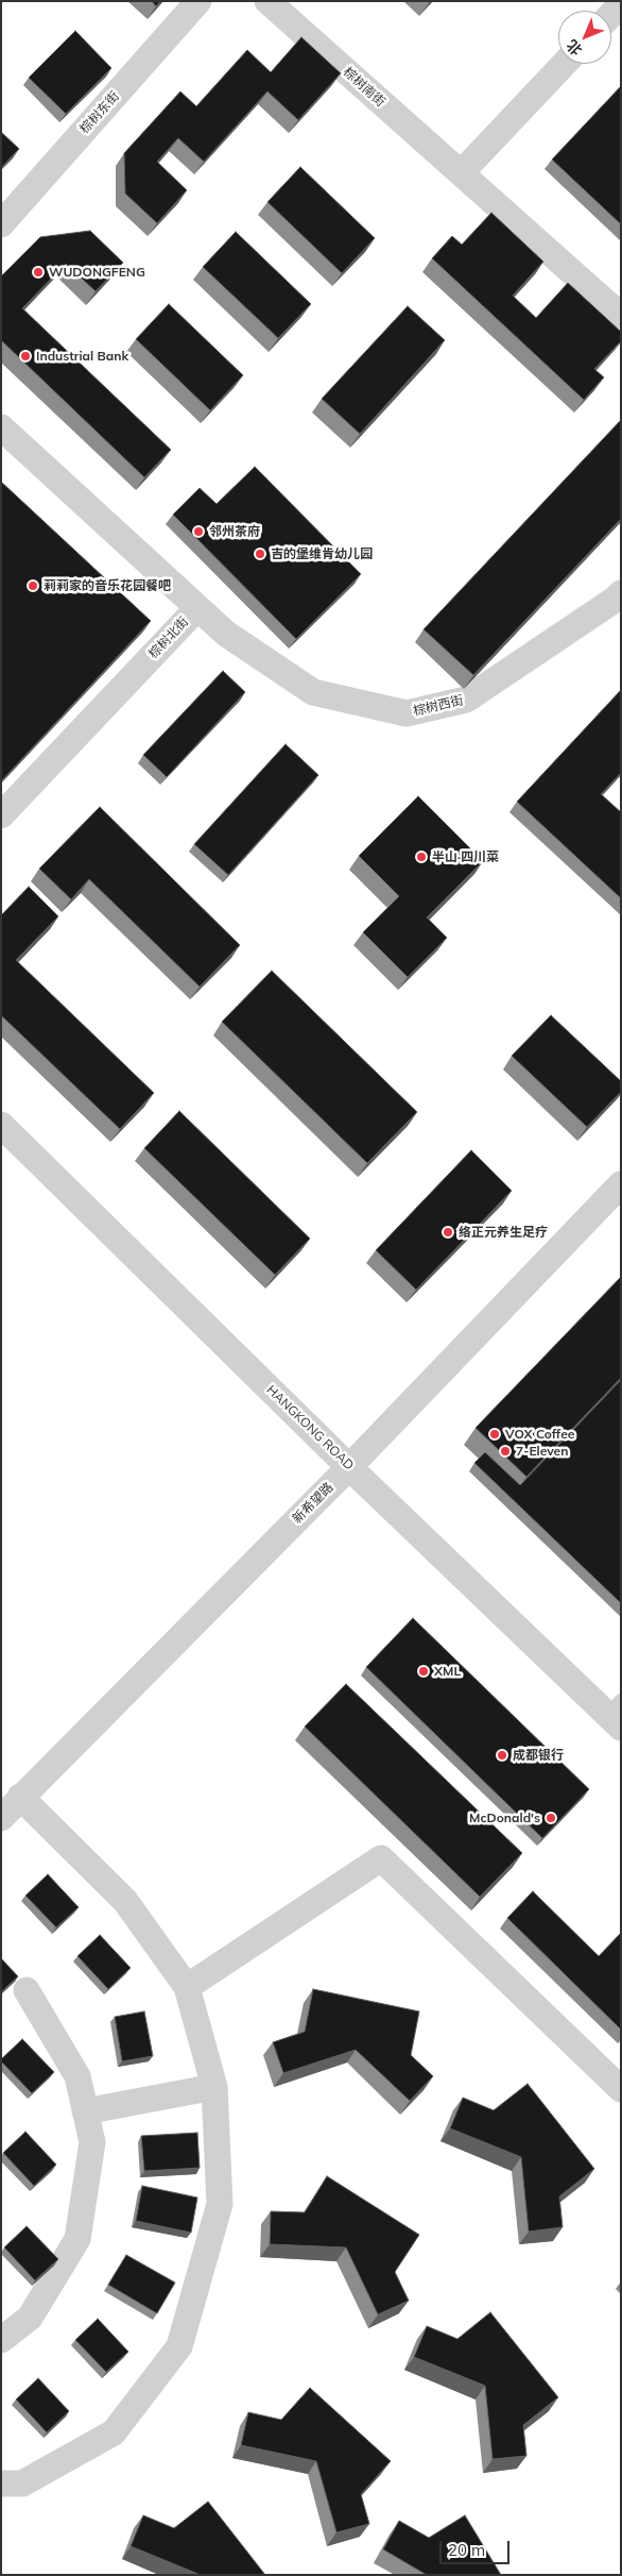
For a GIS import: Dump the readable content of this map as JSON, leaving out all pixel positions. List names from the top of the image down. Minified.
{"streets":{"street":["棕树南街","棕树东街","棕树北街","棕树西街","HANGKONG ROAD","新希望路"]},"crossings":[["棕树北街","棕树西街"],["HANGKONG ROAD","新希望路"]],"places":["WUDONGFENG","Industrial Bank","邻州茶府","吉的堡维肯幼儿园","莉莉家的音乐花园餐吧","半山·四川菜","络正元养生足疗","VOX Coffee","7-Eleven","XML","成都银行","McDonald's"],"scale_bar":"20 m","north":"bottom left"}
